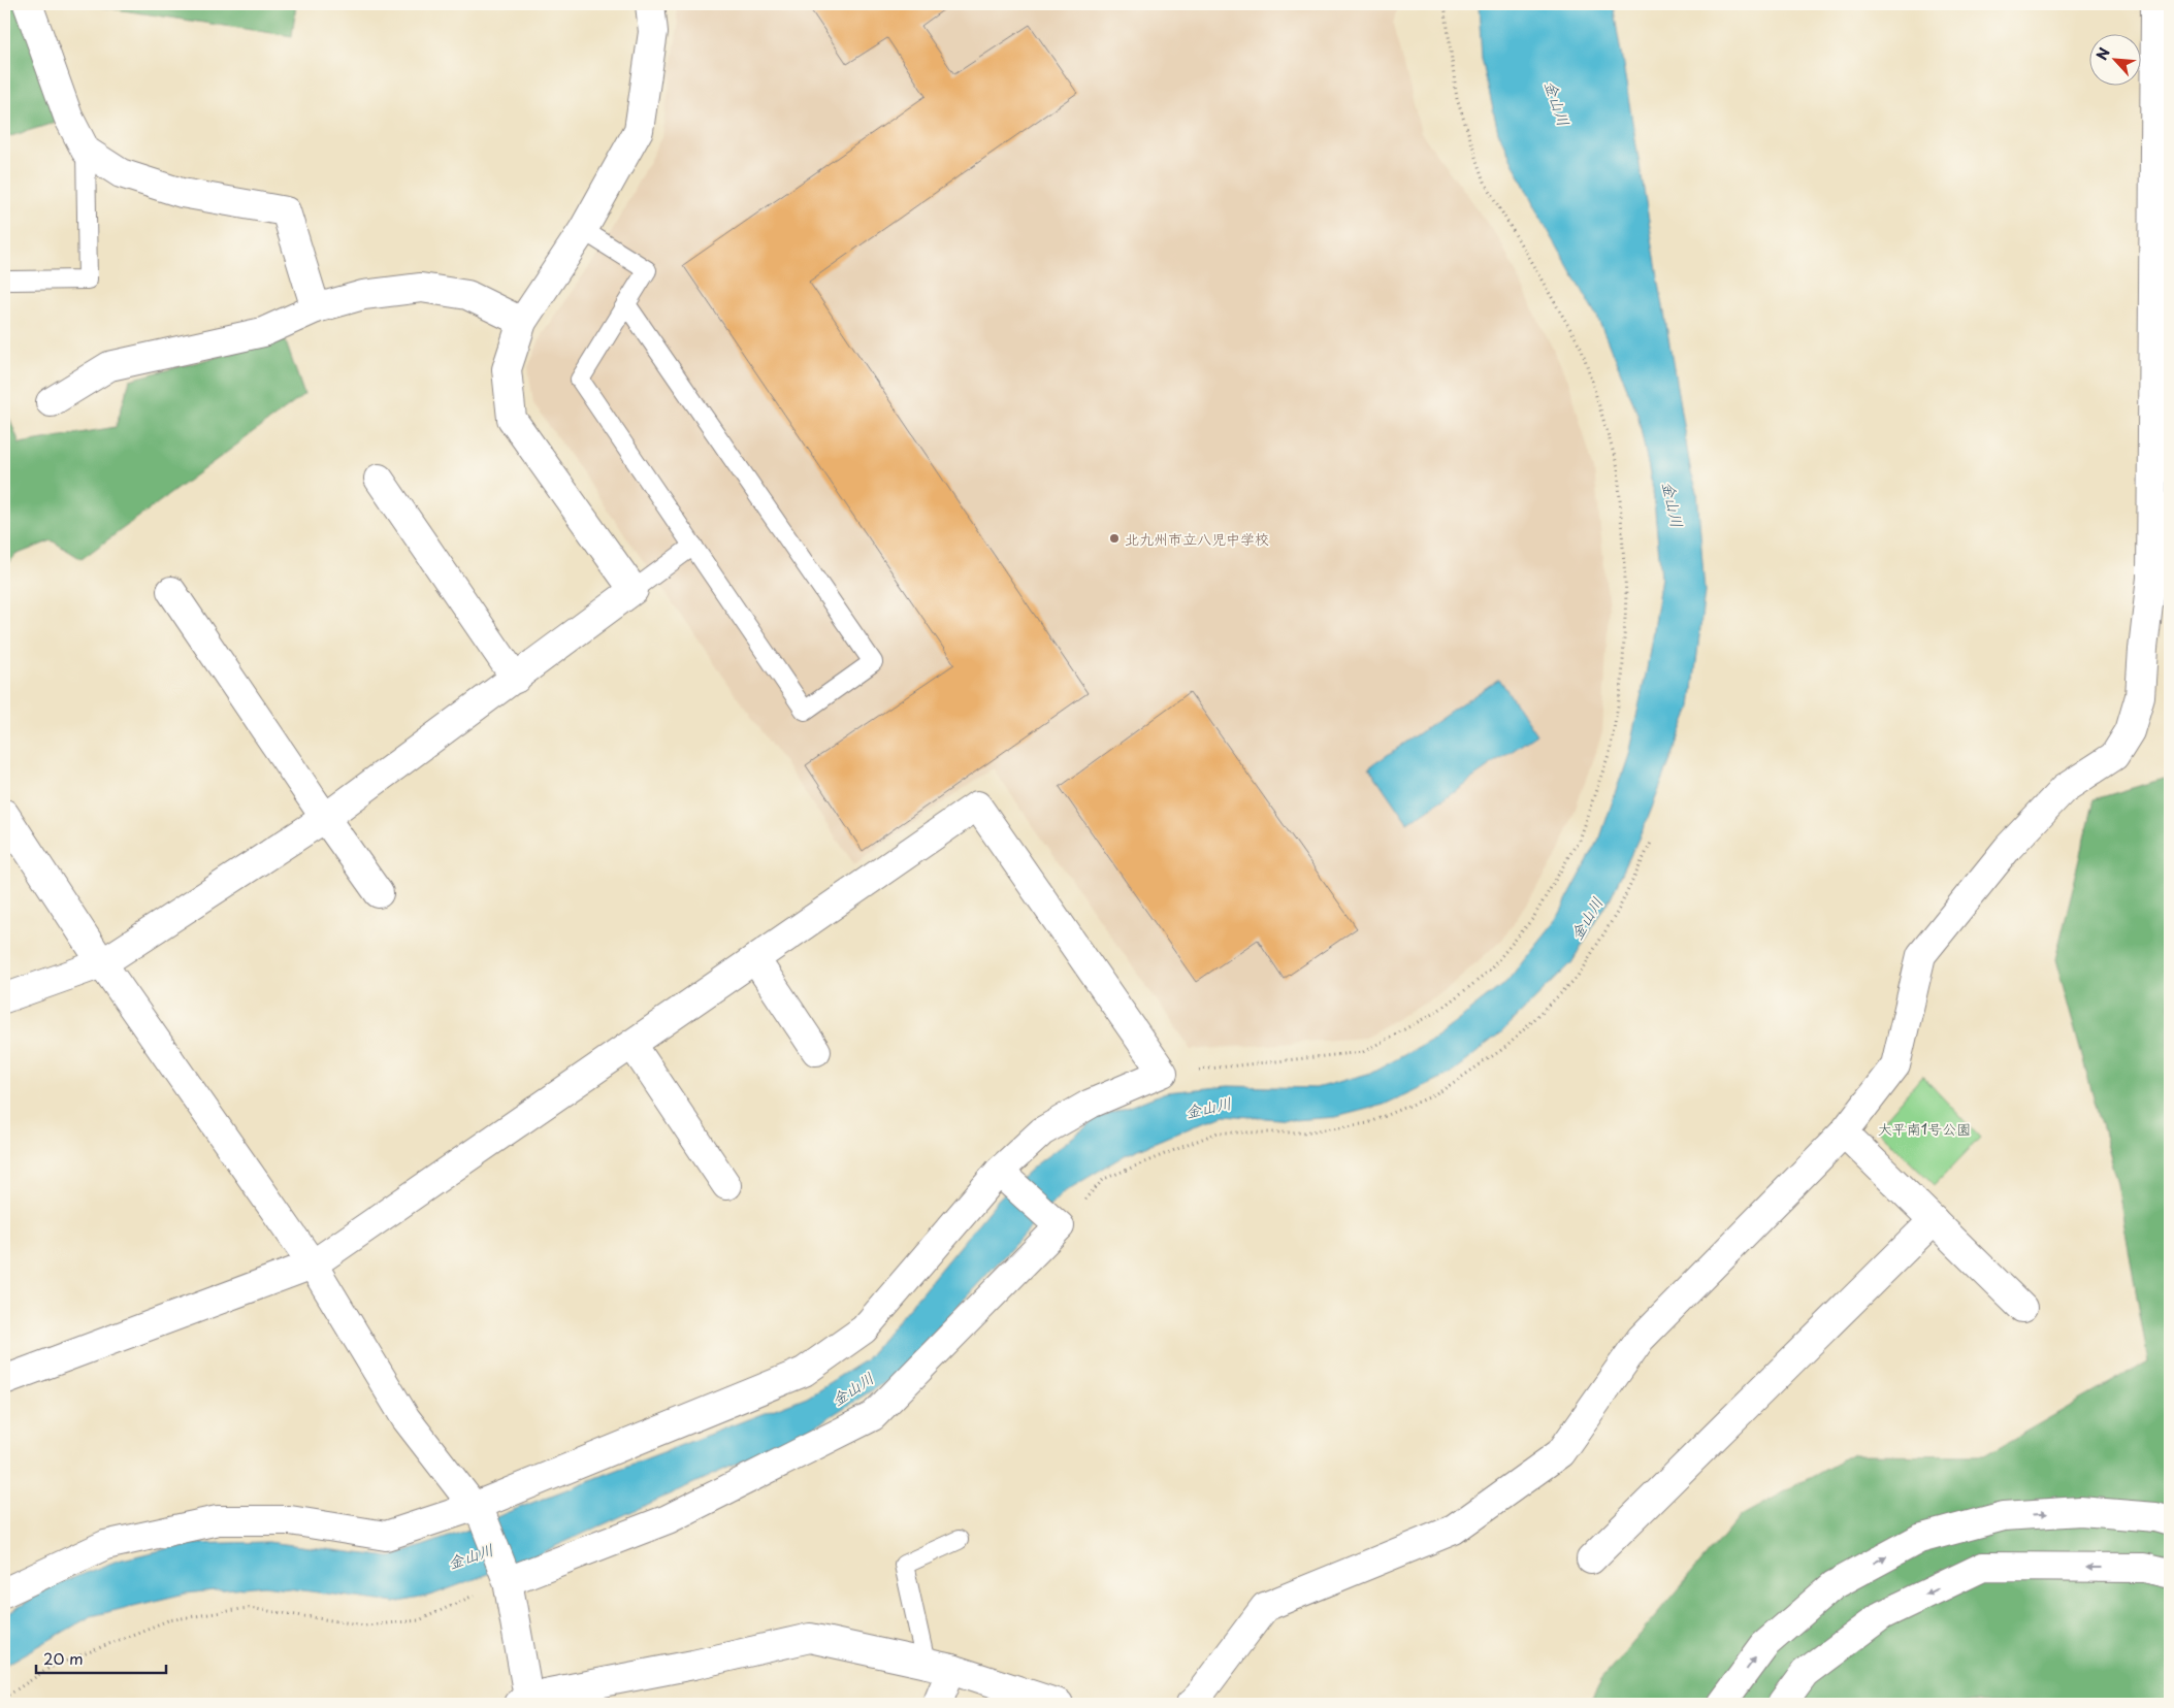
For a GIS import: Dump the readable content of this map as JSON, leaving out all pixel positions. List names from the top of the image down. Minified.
{"water":["金山川"],"parks":["大平南1号公園"],"places":["北九州市立八児中学校"],"scale_bar":"20 m","north":"top left"}
